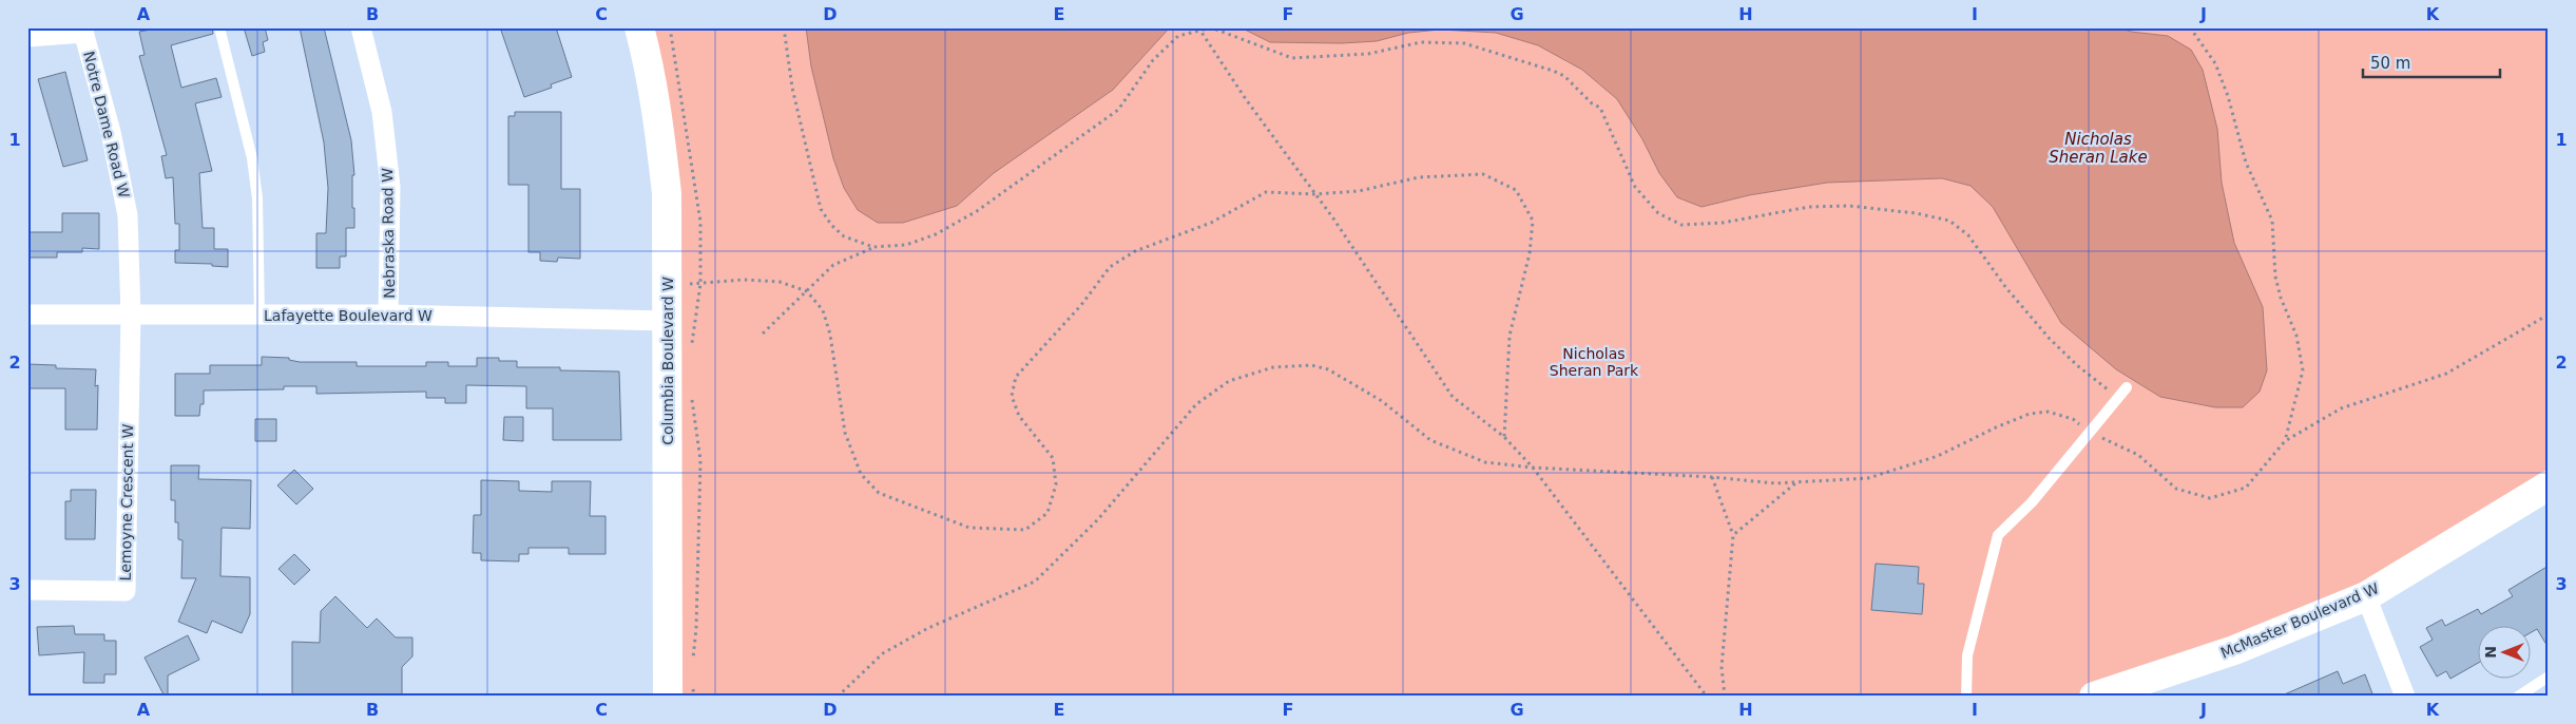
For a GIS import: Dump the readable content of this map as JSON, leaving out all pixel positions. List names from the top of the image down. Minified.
{"streets":{"street":["Notre Dame Road W","Nebraska Road W","Lafayette Boulevard W","Columbia Boulevard W","Lemoyne Crescent W","McMaster Boulevard W"]},"crossings":[["Notre Dame Road W","Lafayette Boulevard W"],["Notre Dame Road W","Lemoyne Crescent W"],["Nebraska Road W","Lafayette Boulevard W"],["Lafayette Boulevard W","Columbia Boulevard W"],["Lafayette Boulevard W","Lemoyne Crescent W"]],"water":["Nicholas Sheran Lake"],"parks":["Nicholas Sheran Park"],"scale_bar":"50 m","north":"left","grid":{"columns":["A","B","C","D","E","F","G","H","I","J","K"],"rows":["1","2","3"]}}
